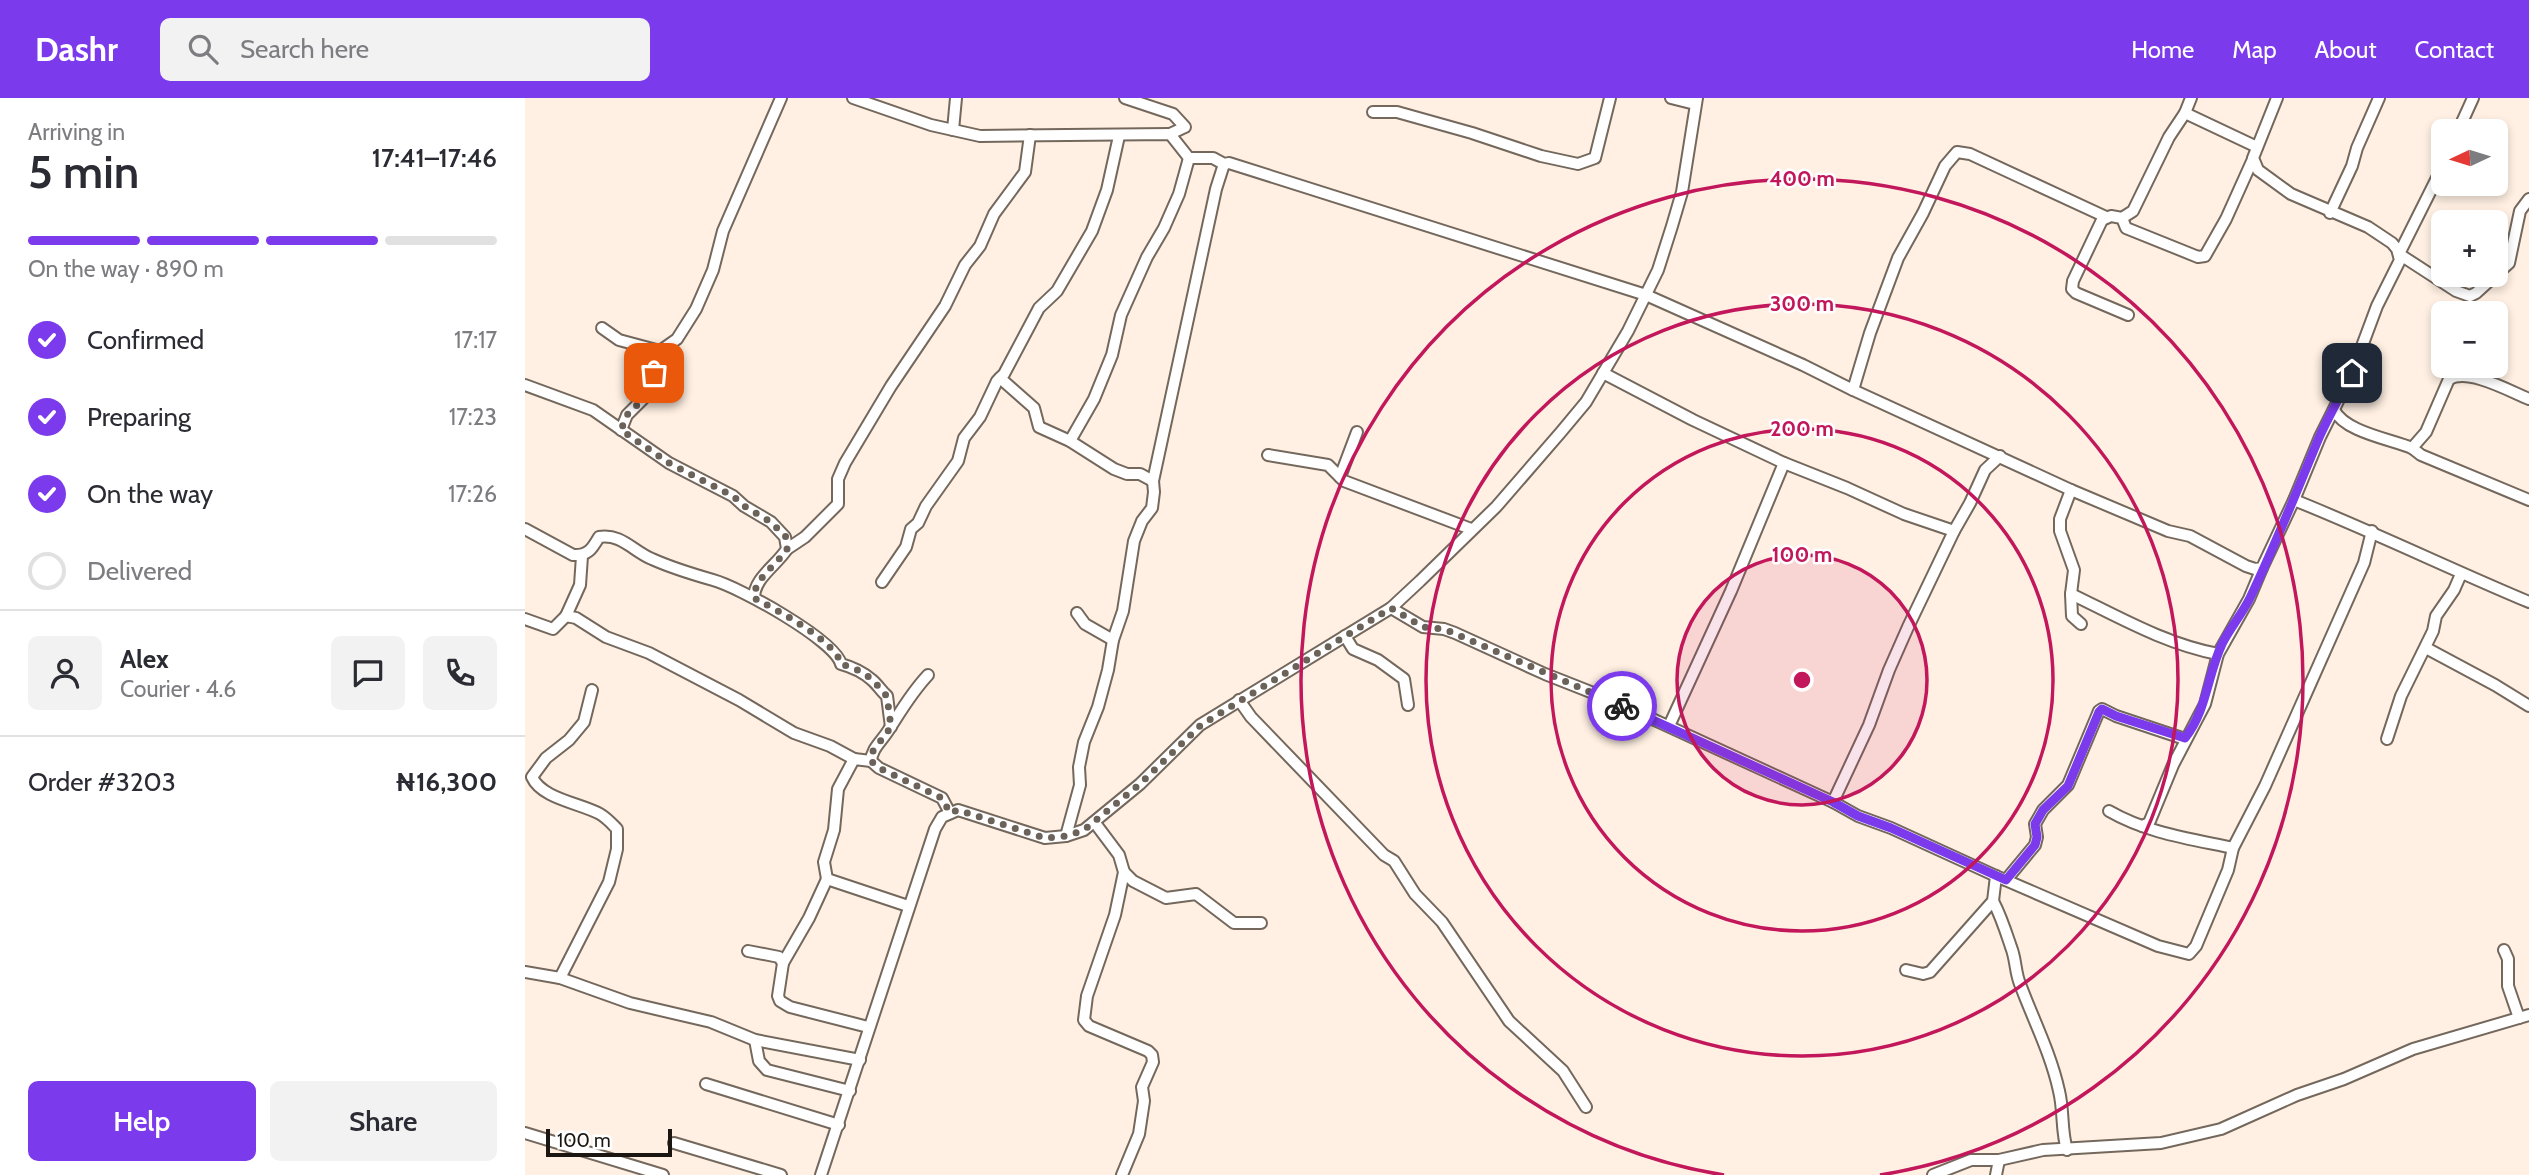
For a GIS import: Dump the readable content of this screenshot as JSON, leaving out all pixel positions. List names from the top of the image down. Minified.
{"scale_bar":"100 m","north":"left","page":{"header":"Dashr","search":"Search here","nav":["Home","Map","About","Contact"],"heading":["5 min","Arriving in","17:41–17:46"],"panel":["Alex","Courier · 4.6","Order #3203","₦16,300"],"map_buttons":["+","−"],"bar":"On the way · 890 m","list":[["Confirmed","17:17"],["Preparing","17:23"],["On the way","17:26"],"Delivered"],"buttons":["Help","Share"],"scale":"100 m"},"rings":["400 m","300 m","200 m","100 m"]}
